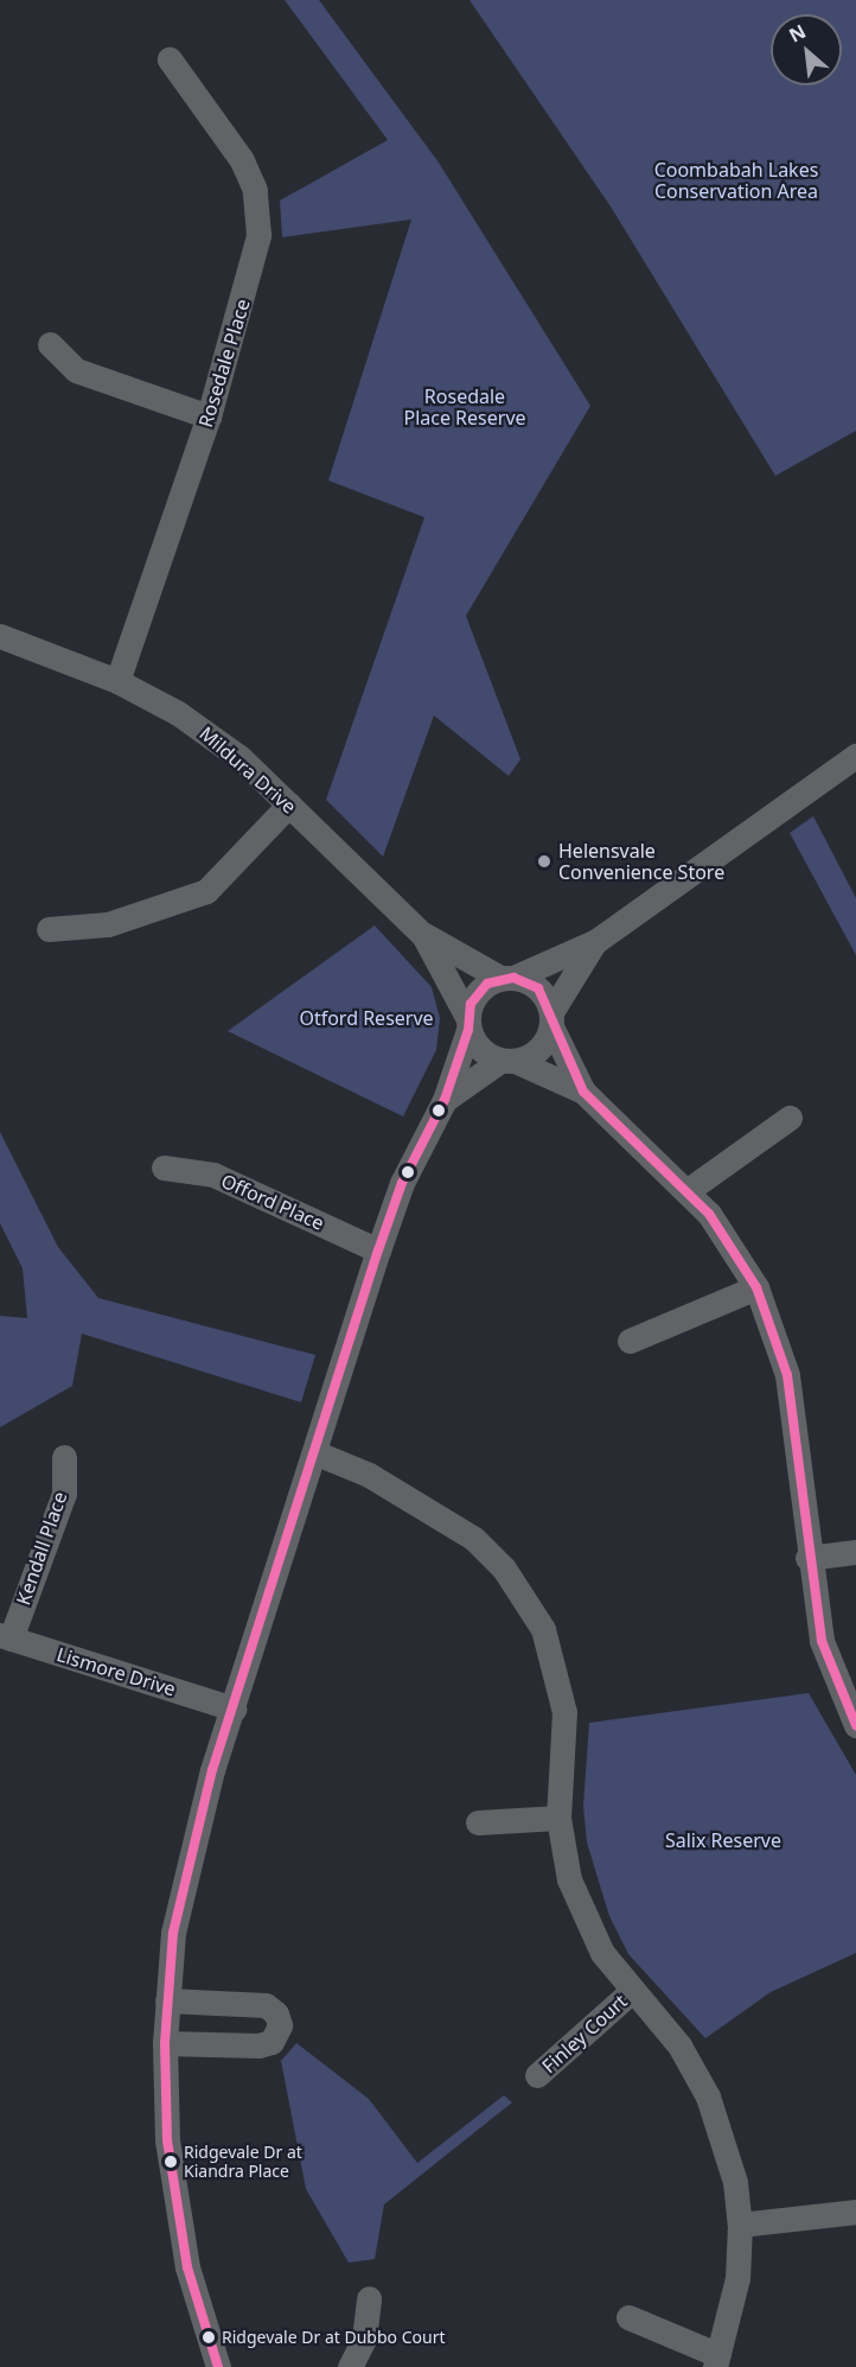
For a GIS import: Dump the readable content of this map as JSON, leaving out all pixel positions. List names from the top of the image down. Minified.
{"streets":{"street":["Rosedale Place","Mildura Drive","Offord Place","Kendall Place","Lismore Drive","Finley Court"]},"crossings":[["Rosedale Place","Mildura Drive"],["Kendall Place","Lismore Drive"]],"parks":["Coombabah Lakes Conservation Area","Rosedale Place Reserve","Otford Reserve","Salix Reserve"],"places":["Helensvale Convenience Store","Ridgevale Dr at Kiandra Place","Ridgevale Dr at Dubbo Court"],"north":"top left"}
